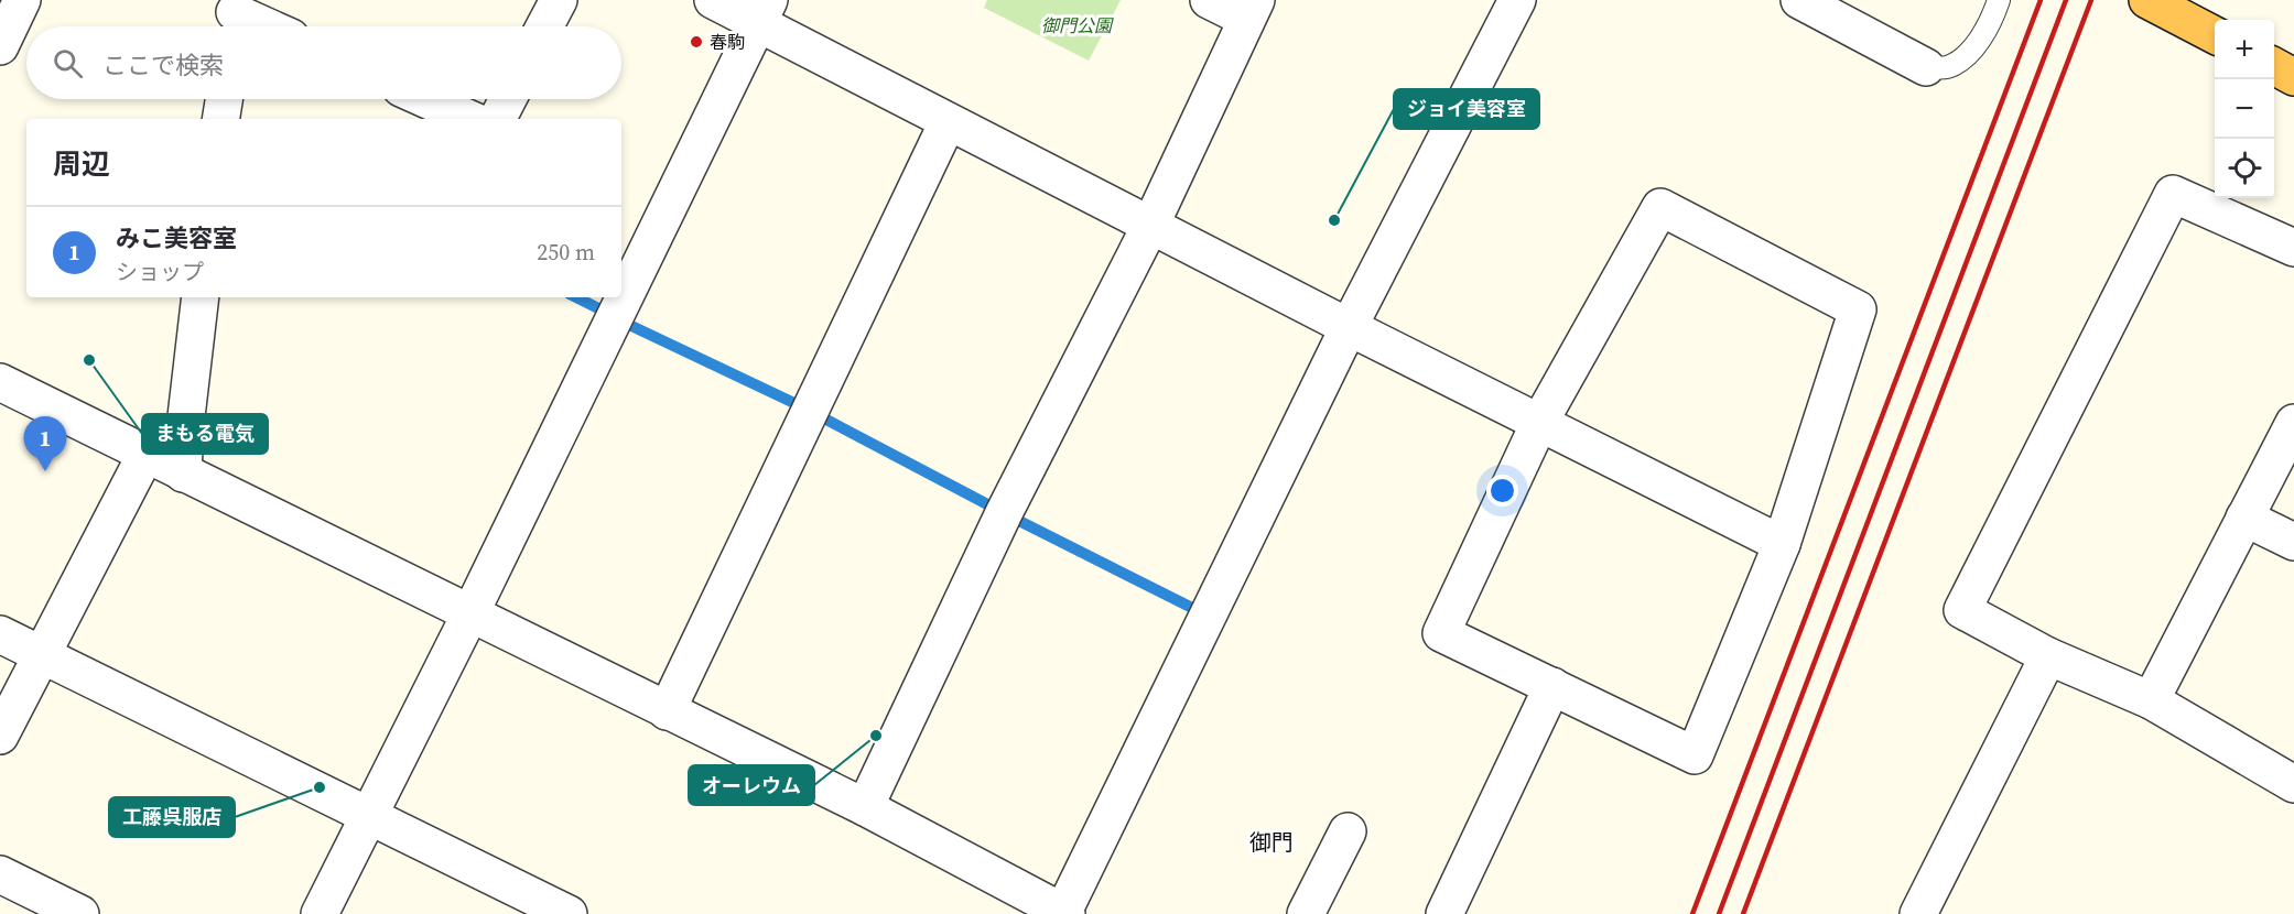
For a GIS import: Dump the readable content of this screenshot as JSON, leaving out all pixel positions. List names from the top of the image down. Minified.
{"districts":["御門"],"parks":["御門公園"],"places":["春駒","ジョイ美容室","まもる電気","オーレウム","工藤呉服店"],"page":{"map_buttons":["+","−"],"search":"ここで検索","heading":"周辺","list":[{"mark":"1","name":"みこ美容室","note":"ショップ","value":"250 m"}],"pins":"1"}}
